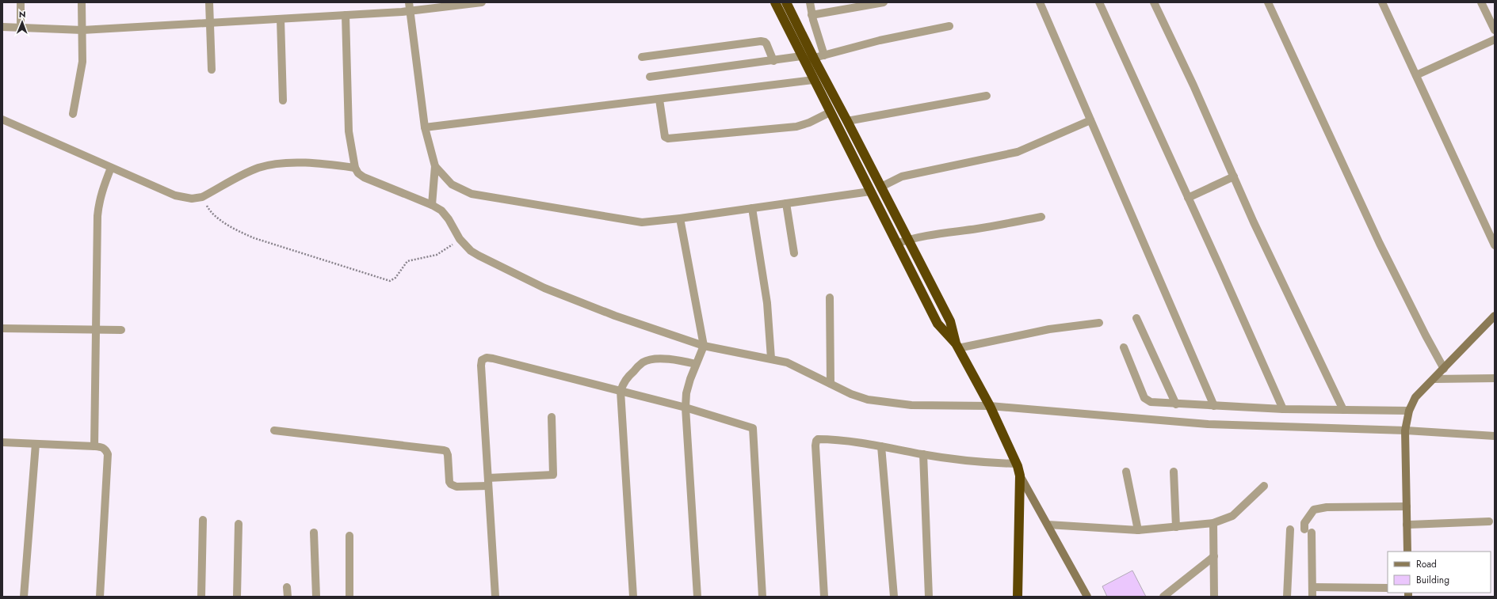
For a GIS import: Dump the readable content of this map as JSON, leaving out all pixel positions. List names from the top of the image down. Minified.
{"legend":["Road","Building"],"north":"top"}
